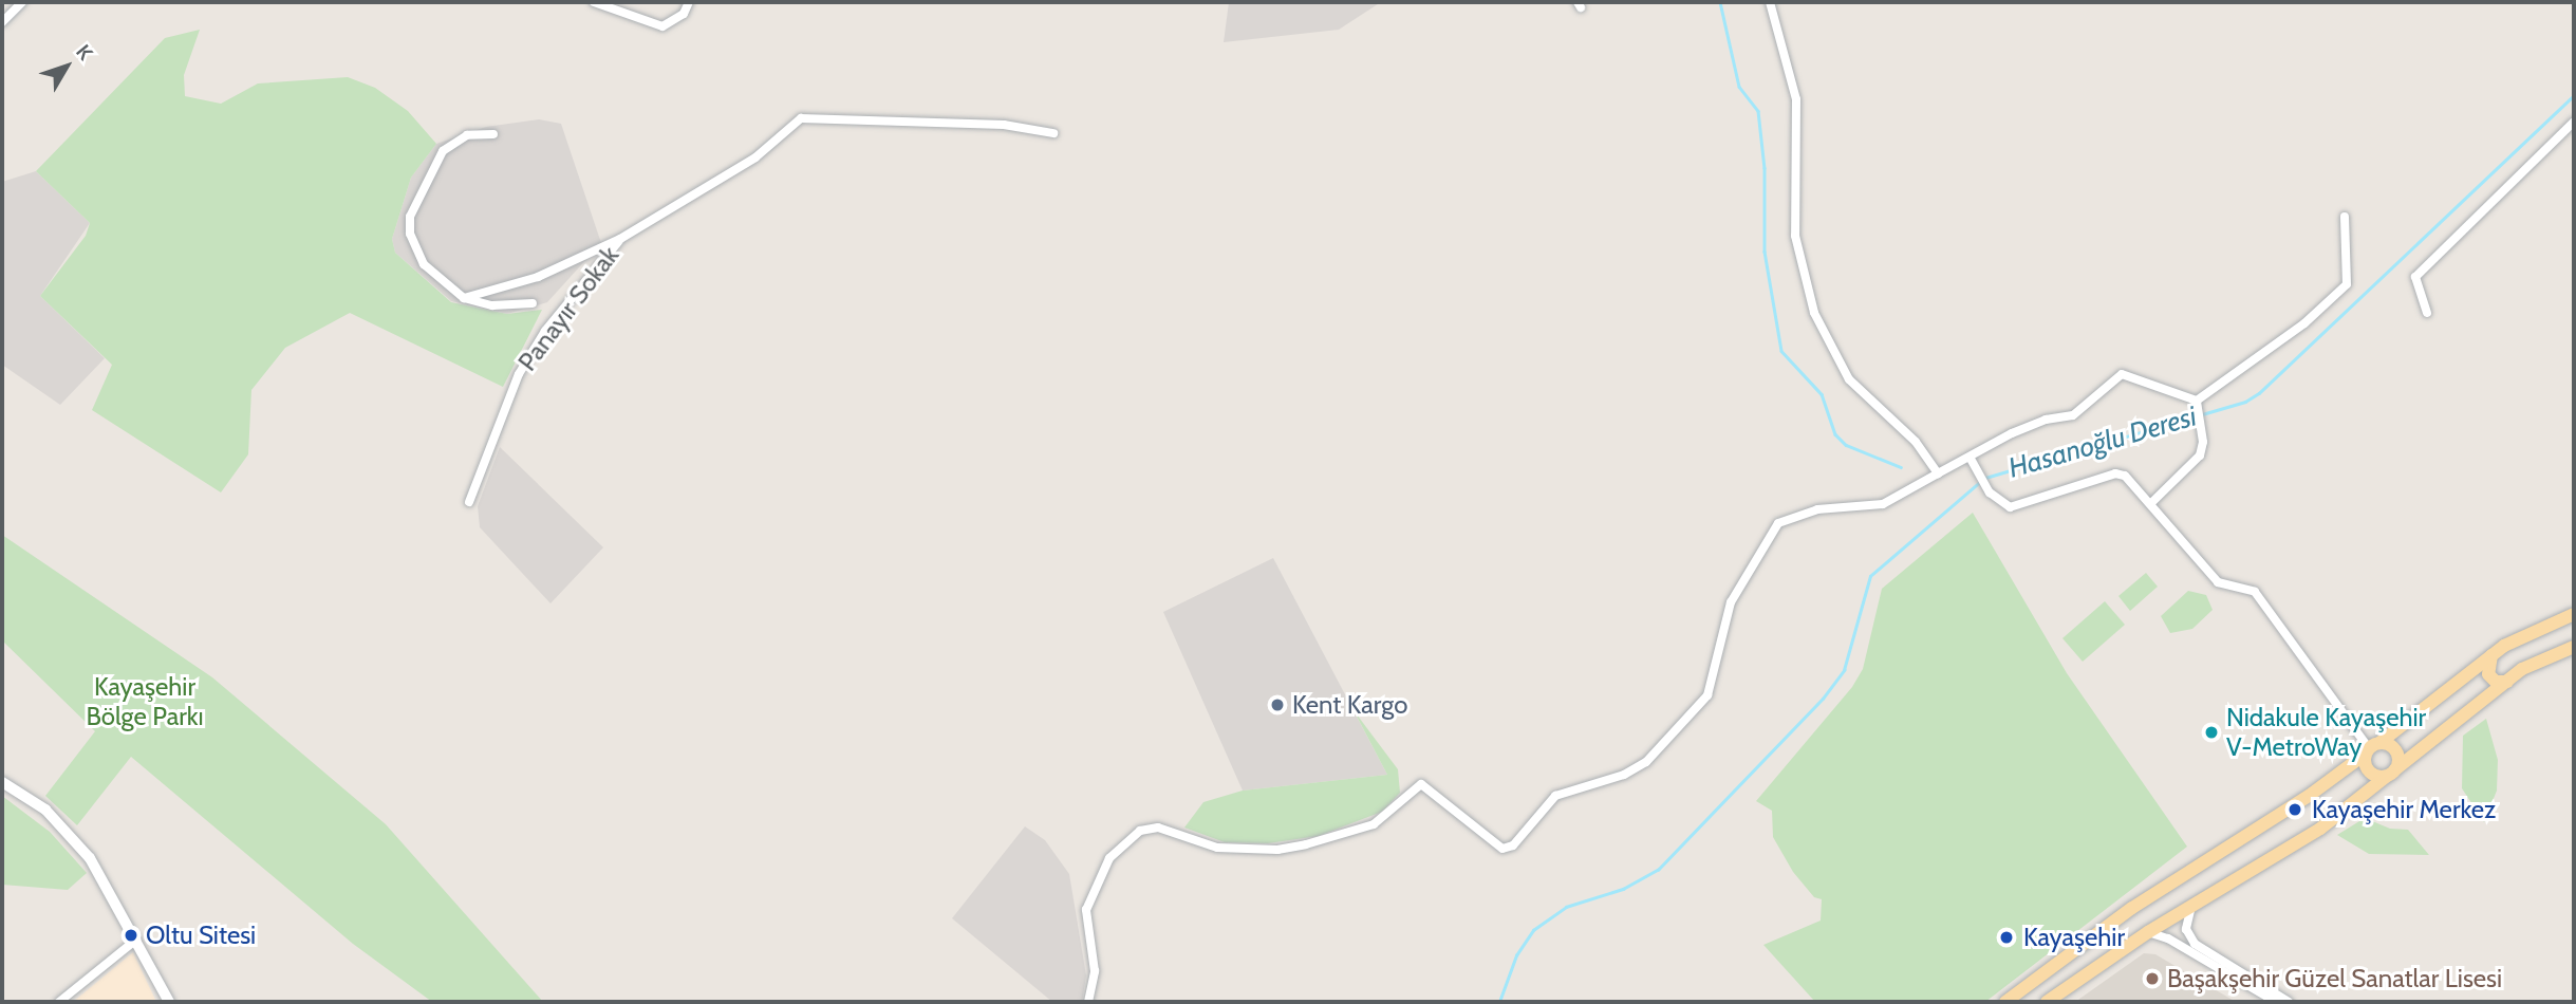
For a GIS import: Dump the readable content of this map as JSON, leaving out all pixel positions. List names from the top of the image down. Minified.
{"streets":{"street":["Panayır Sokak"]},"water":["Hasanoğlu Deresi"],"parks":["Kayaşehir Bölge Parkı"],"places":["Kent Kargo","Nidakule Kayaşehir V-MetroWay","Kayaşehir Merkez","Oltu Sitesi","Kayaşehir","Başakşehir Güzel Sanatlar Lisesi"],"north":"top right"}
